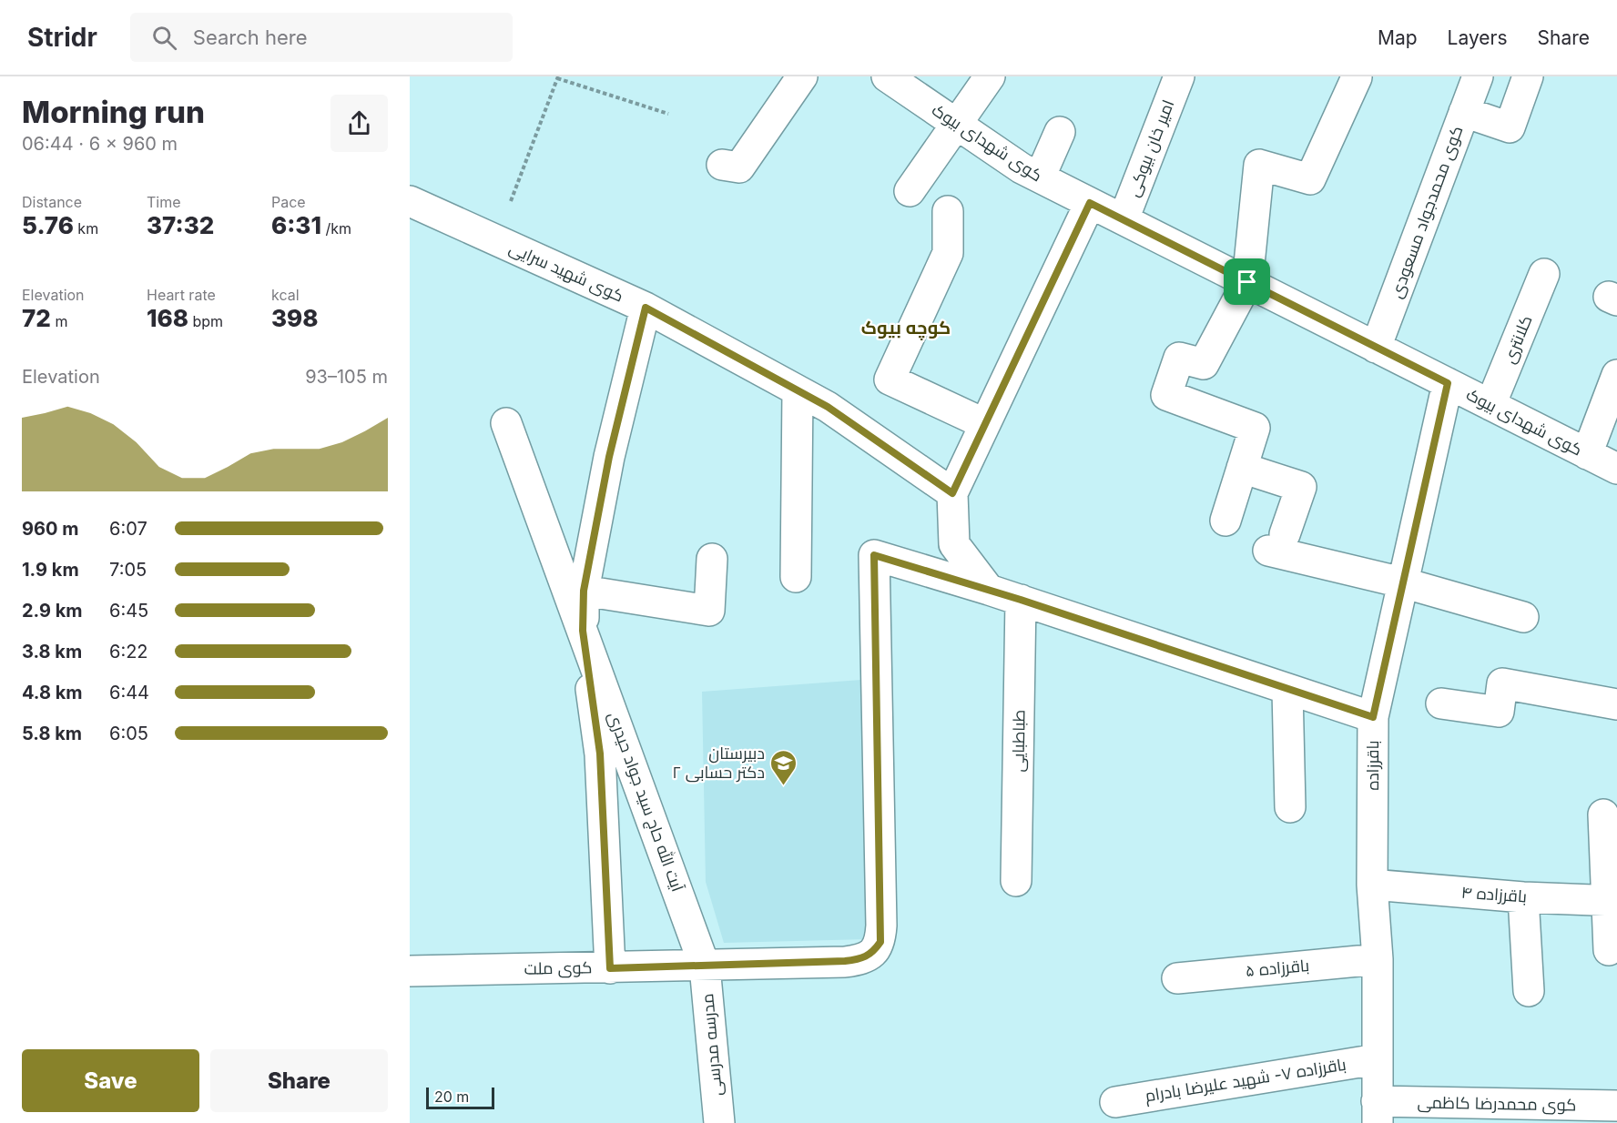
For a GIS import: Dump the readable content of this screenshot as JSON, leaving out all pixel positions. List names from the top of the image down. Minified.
{"streets":{"street":["کوی شهدای بیوک","امیر خان بیوکی","کوی محمدجواد مسعودی","کوی شهید سرایی","کلانتری","طباطبایی","باقرزاده","آیت الله حاج سید جواد حیدری","باقرزاده ۴","کوی ملت","باقرزاده ۵","مدرسه مدرسی","باقرزاده ۷- شهید علیرضا بادرام","کوی محمدرضا کاظمی"]},"crossings":[["کوی شهدای بیوک","امیر خان بیوکی"],["کوی شهدای بیوک","کوی محمدجواد مسعودی"],["کوی شهدای بیوک","کلانتری"],["کوی شهدای بیوک","باقرزاده"],["باقرزاده","باقرزاده ۴"],["باقرزاده","باقرزاده ۵"],["باقرزاده","باقرزاده ۷- شهید علیرضا بادرام"],["باقرزاده","کوی محمدرضا کاظمی"],["آیت الله حاج سید جواد حیدری","کوی ملت"],["آیت الله حاج سید جواد حیدری","مدرسه مدرسی"],["کوی ملت","مدرسه مدرسی"]],"districts":["کوچه بیوک"],"places":{"school or university":["دبیرستان دکتر حسابی ۲"]},"scale_bar":"20 m","page":{"header":"Stridr","search":"Search here","nav":["Map","Layers","Share"],"heading":["Morning run","06:44 · 6 × 960 m"],"stats":[["Distance","5.76 km"],["Time","37:32"],["Pace","6:31 /km"],["Elevation","72 m"],["Heart rate","168 bpm"],["kcal","398"]],"chart":["Elevation","93–105 m"],"list":[{"name":"960 m","note":"6:07"},{"name":"1.9 km","note":"7:05"},{"name":"2.9 km","note":"6:45"},{"name":"3.8 km","note":"6:22"},{"name":"4.8 km","note":"6:44"},{"name":"5.8 km","note":"6:05"}],"buttons":["Save","Share"],"scale":"20 m"}}
